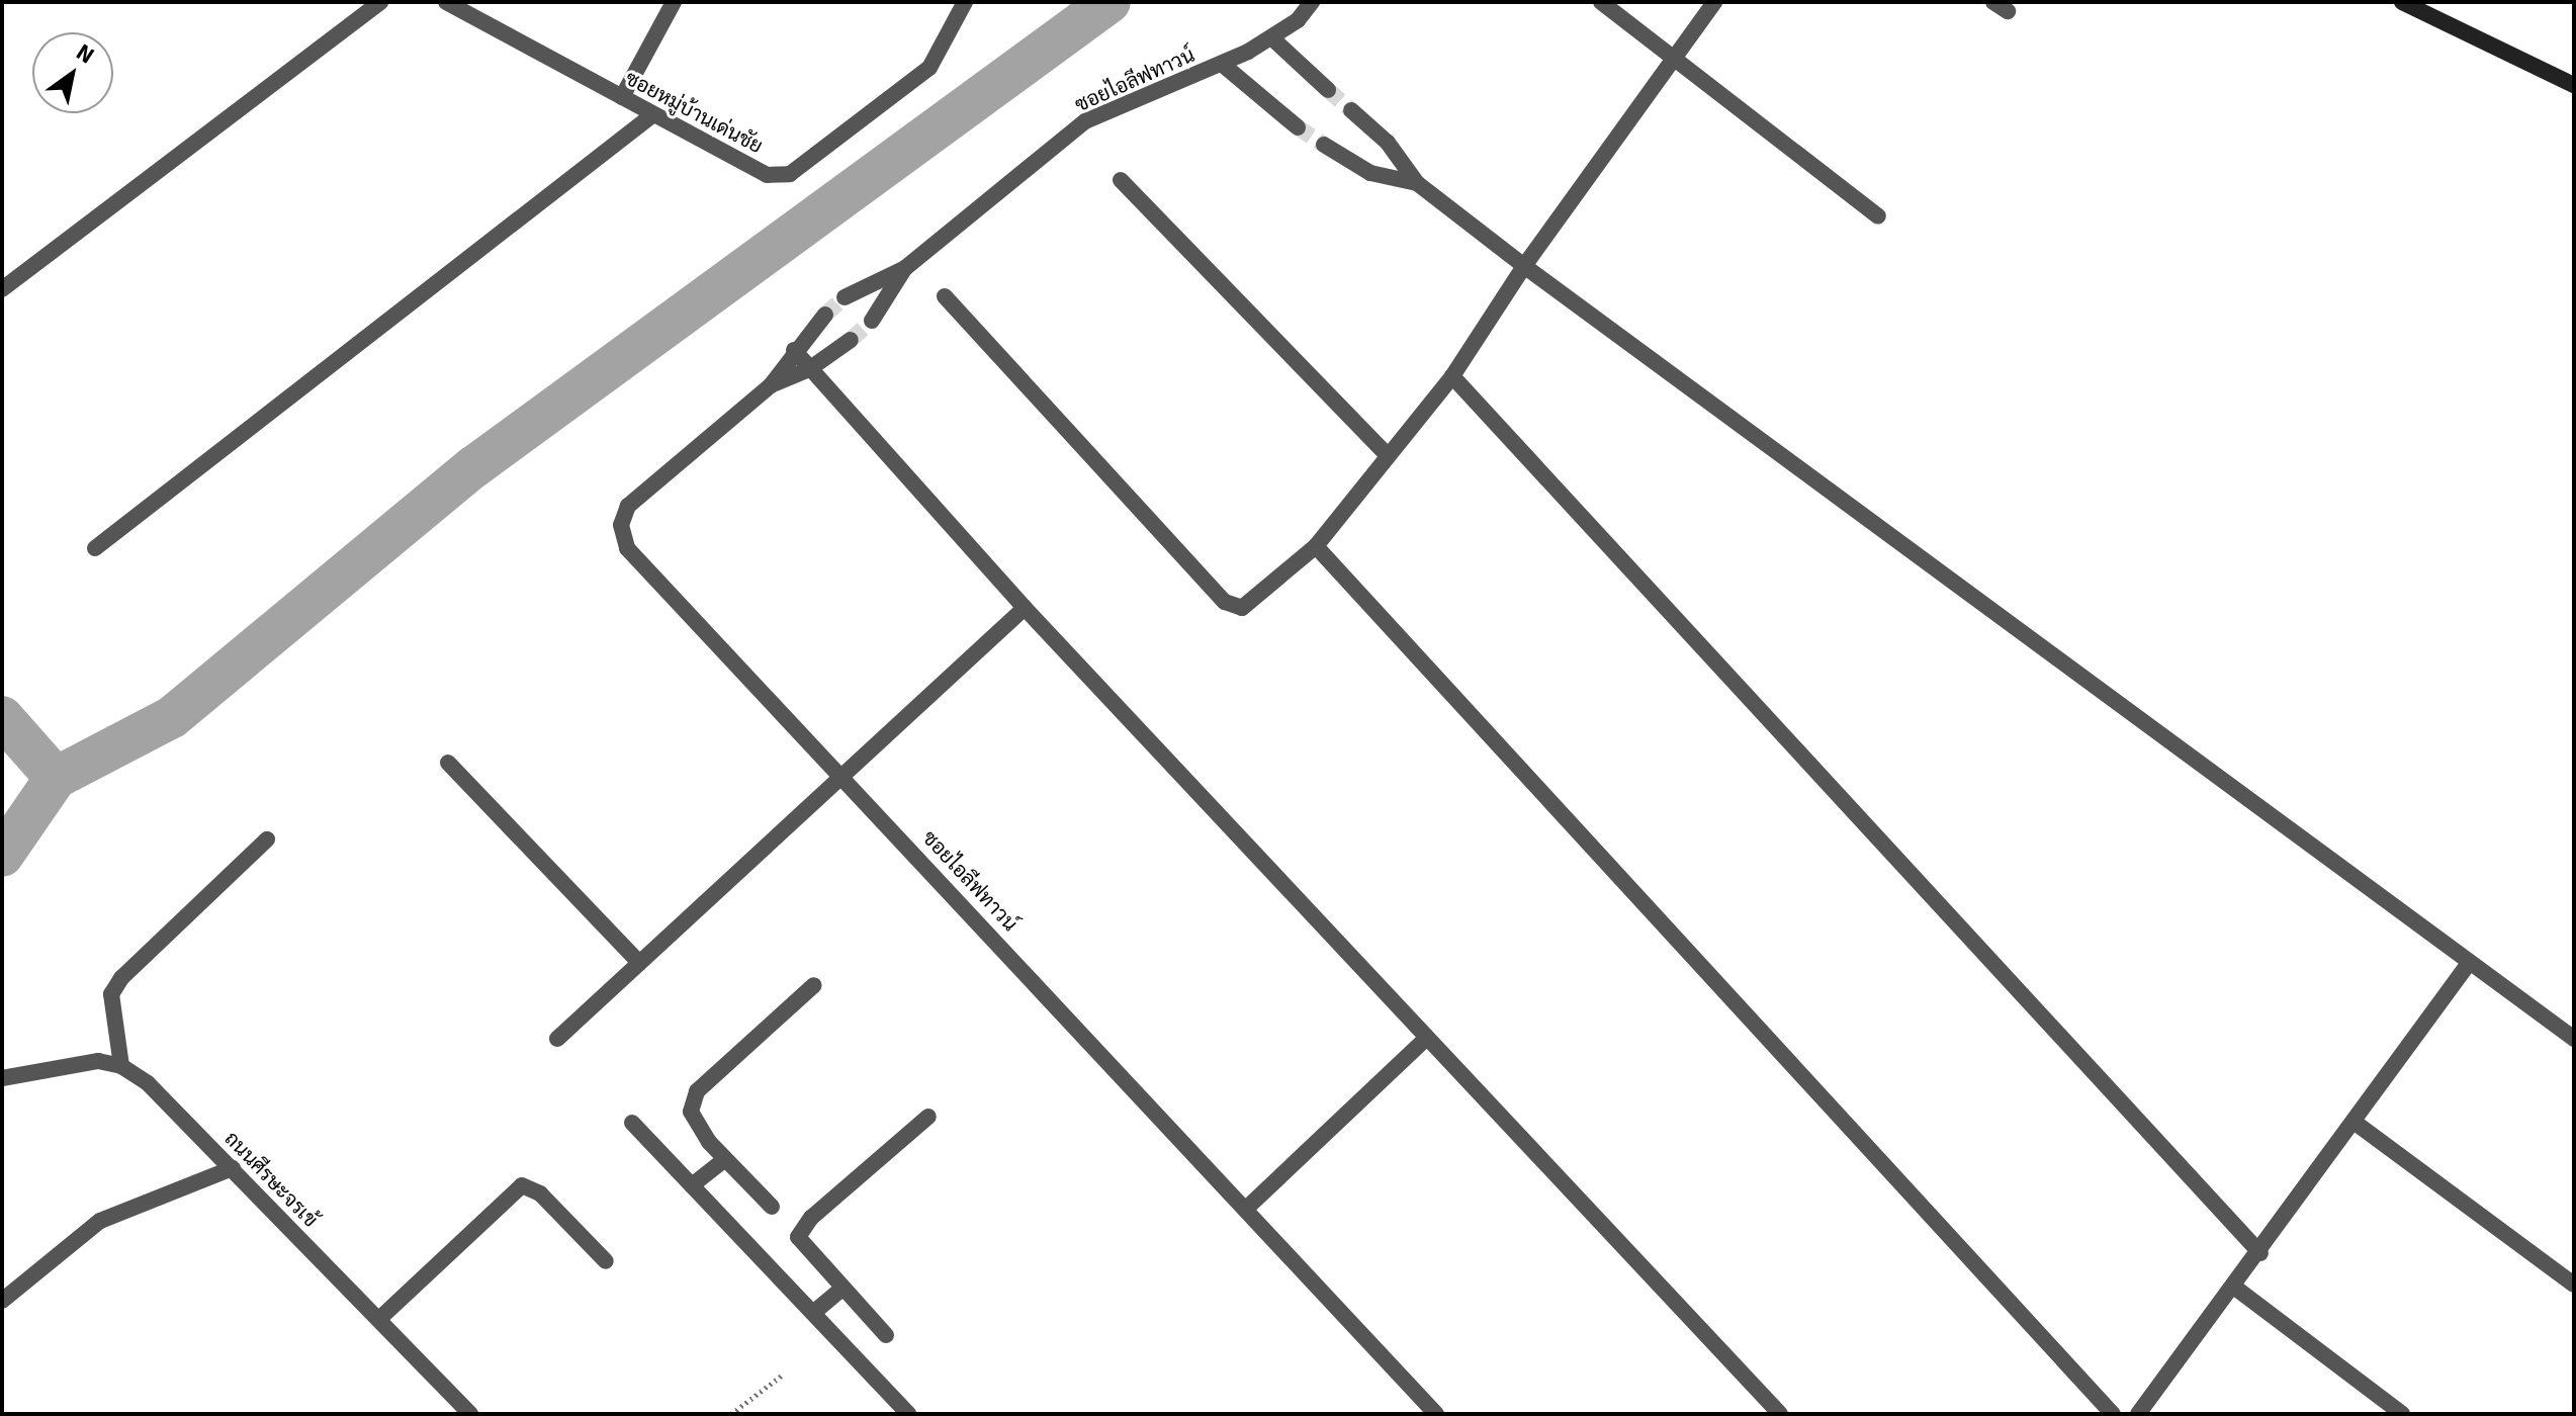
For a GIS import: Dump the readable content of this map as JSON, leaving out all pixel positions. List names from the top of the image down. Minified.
{"streets":{"street":["ซอยไอลีฟทาวน์","ซอยหมู่บ้านเด่นชัย","ถนนศีรษะจรเข้"]},"north":"top right"}
